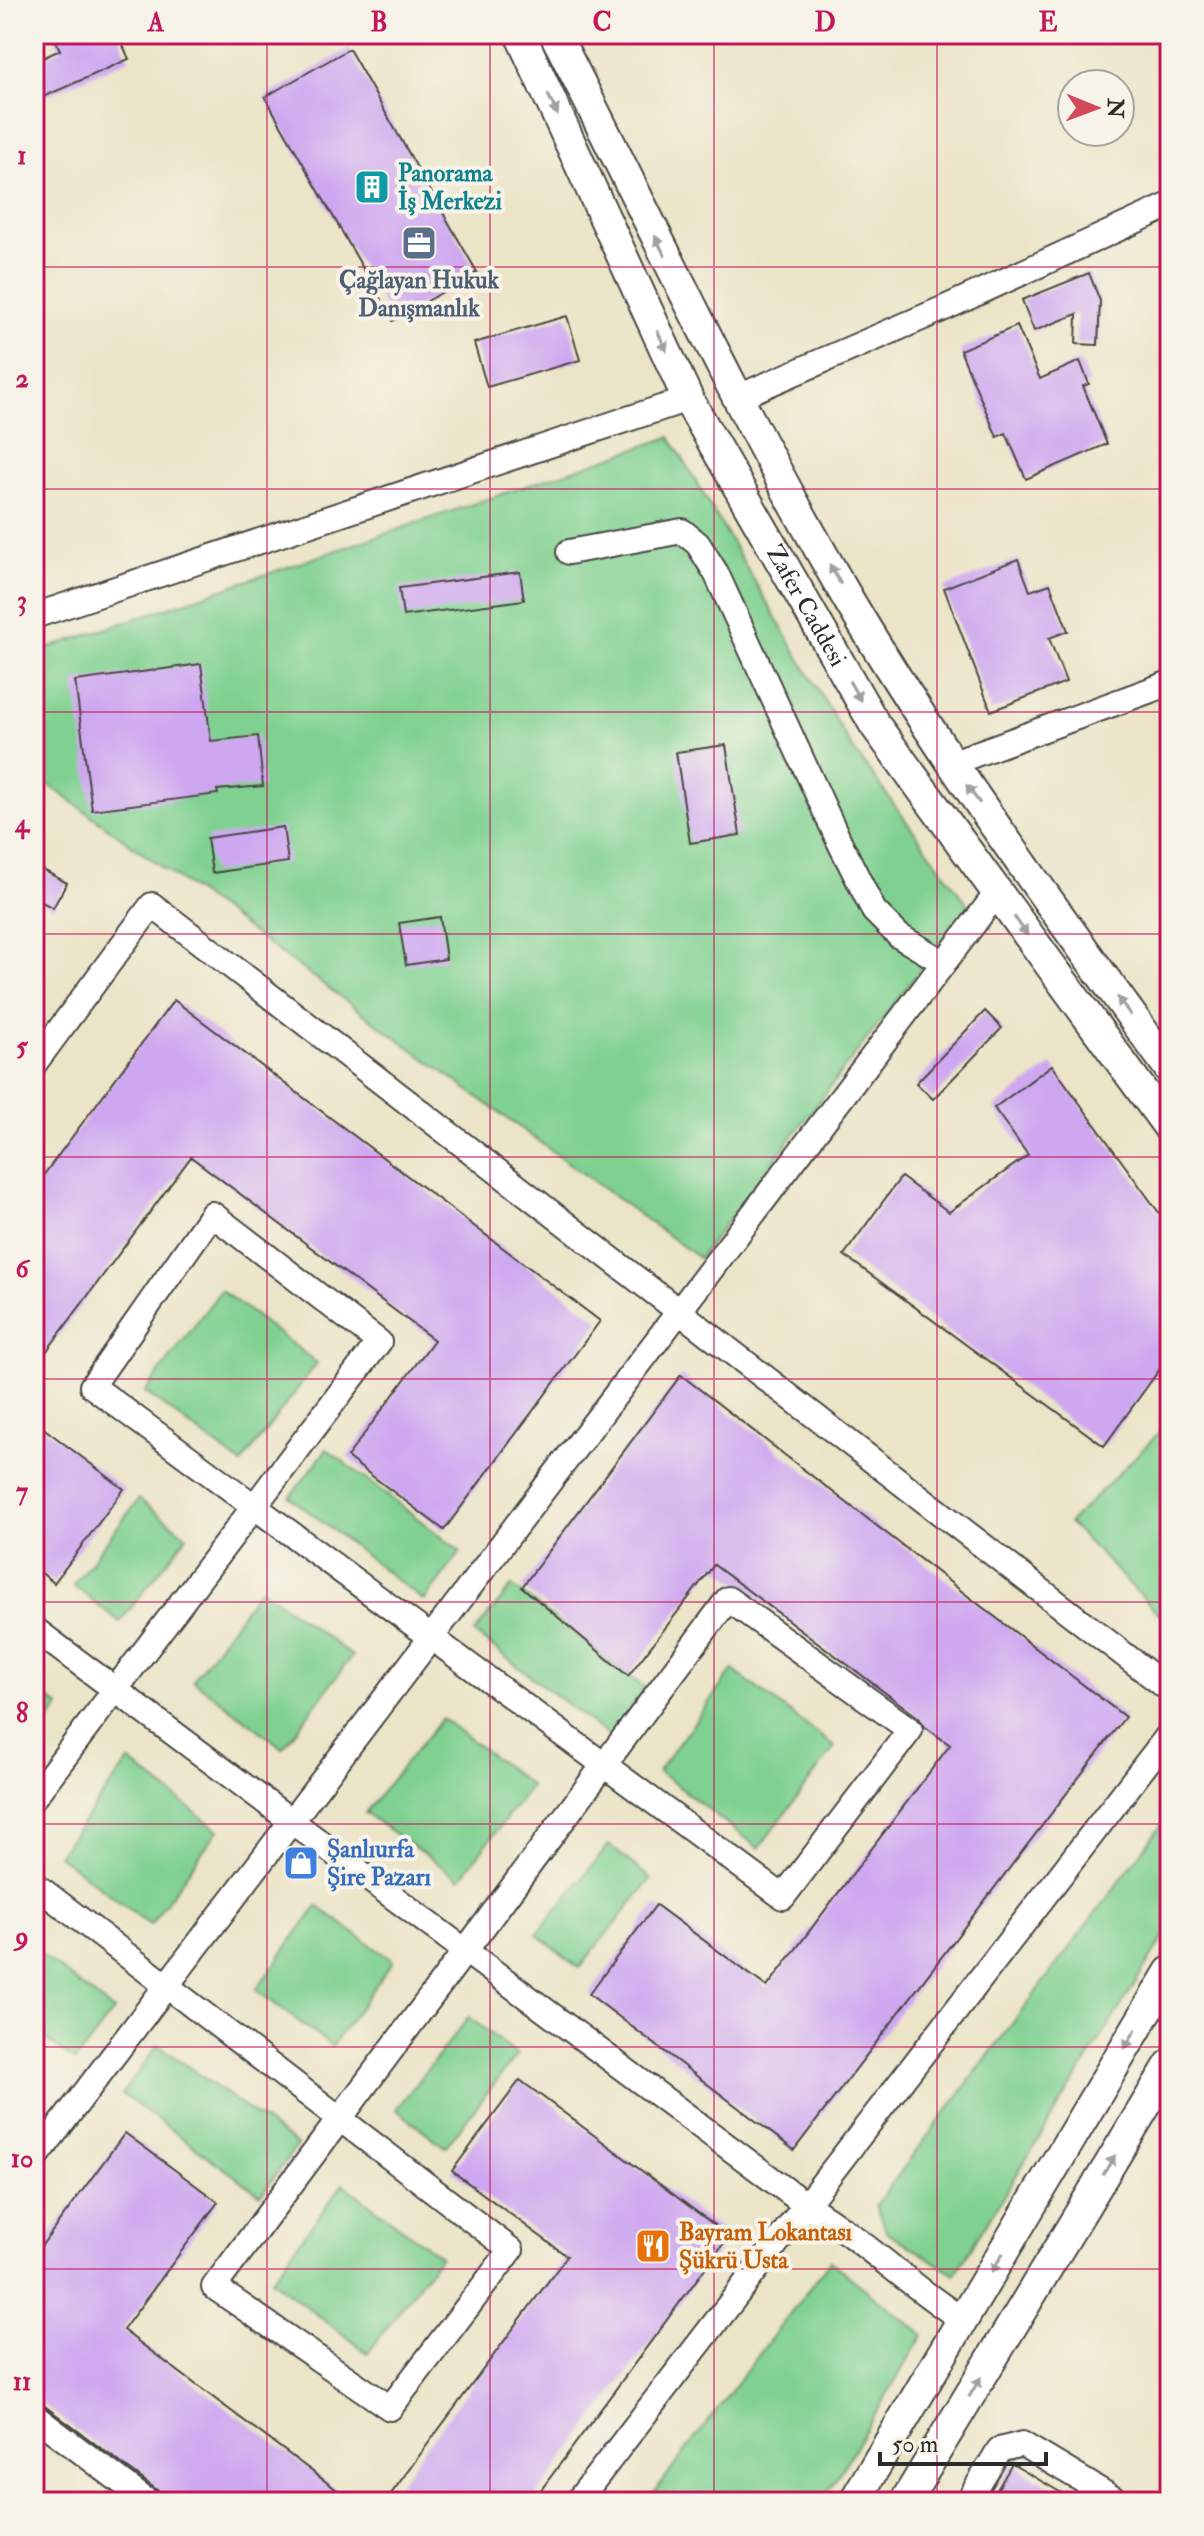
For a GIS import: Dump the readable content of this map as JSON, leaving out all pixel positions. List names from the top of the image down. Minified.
{"streets":{"main road":["Zafer Caddesi"]},"places":{"building":["Panorama İş Merkezi"],"office":["Çağlayan Hukuk Danışmanlık"],"shop":["Şanlıurfa Şire Pazarı"],"restaurant":["Bayram Lokantası Şükrü Usta"]},"scale_bar":"50 m","north":"right","grid":{"columns":["A","B","C","D","E"],"rows":["1","2","3","4","5","6","7","8","9","10","11"]}}
